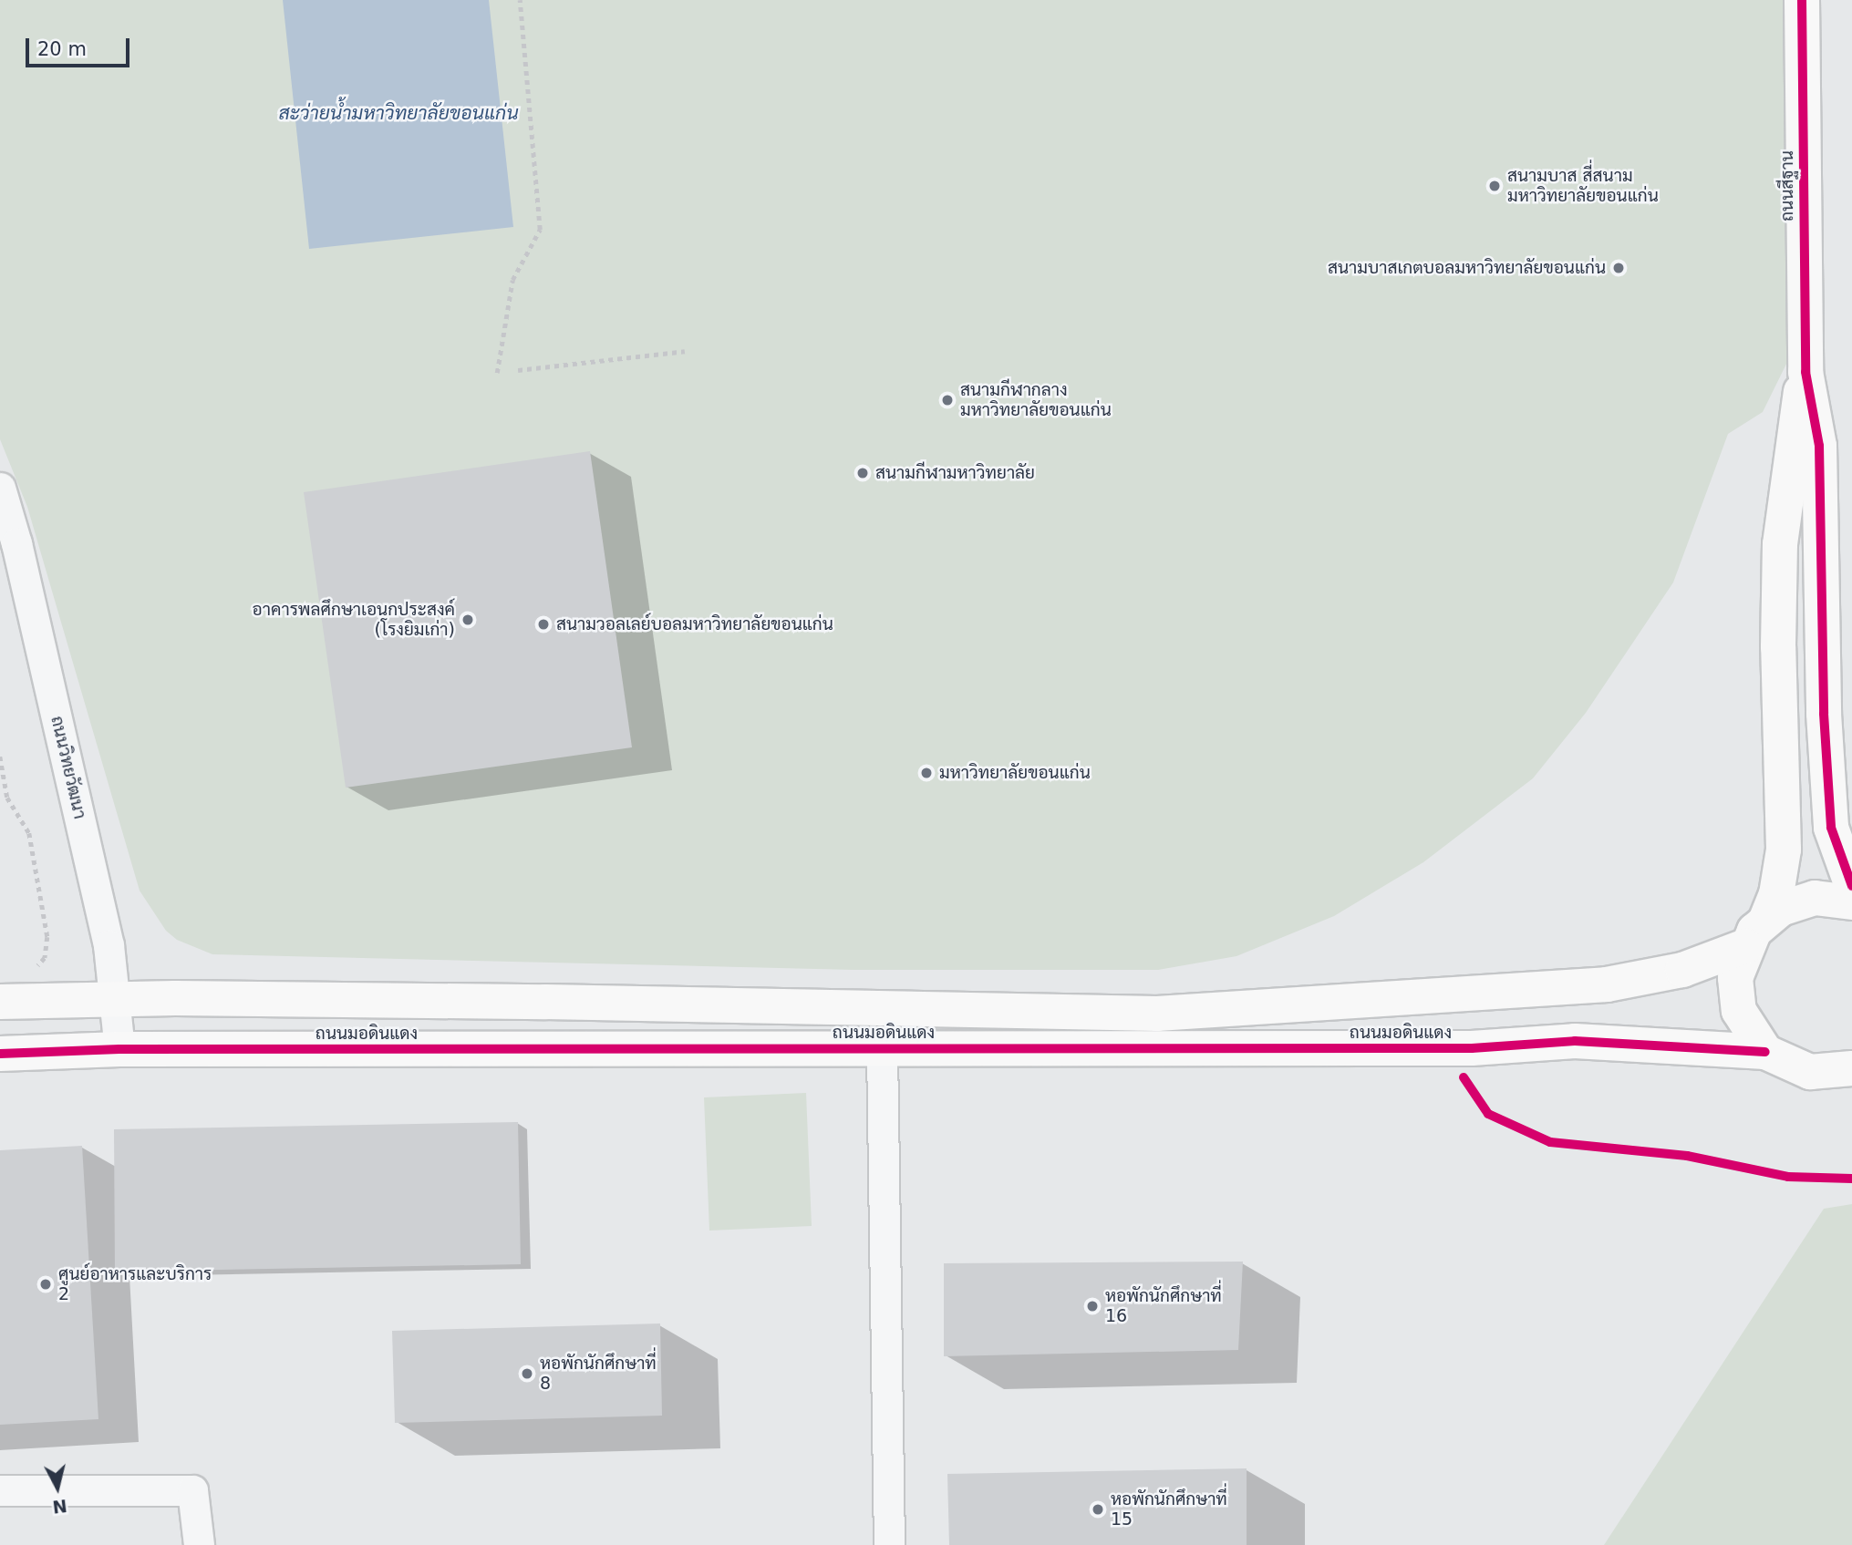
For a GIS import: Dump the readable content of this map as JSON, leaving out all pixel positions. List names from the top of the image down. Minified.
{"streets":{"street":["ถนนสีฐาน","ถนนวิทยวัฒนา","ถนนมอดินแดง"]},"crossings":[["ถนนวิทยวัฒนา","ถนนมอดินแดง"]],"water":["สะว่ายน้ำมหาวิทยาลัยขอนแก่น"],"places":["สนามบาส สี่สนาม มหาวิทยาลัยขอนแก่น","สนามบาสเกตบอลมหาวิทยาลัยขอนแก่น","สนามกีฬากลาง มหาวิทยาลัยขอนแก่น","สนามกีฬามหาวิทยาลัย","อาคารพลศึกษาเอนกประสงค์ (โรงยิมเก่า)","สนามวอลเลย์บอลมหาวิทยาลัยขอนแก่น","มหาวิทยาลัยขอนแก่น","ศูนย์อาหารและบริการ 2","หอพักนักศึกษาที่ 16","หอพักนักศึกษาที่ 8","หอพักนักศึกษาที่ 15"],"scale_bar":"20 m","north":"bottom"}
